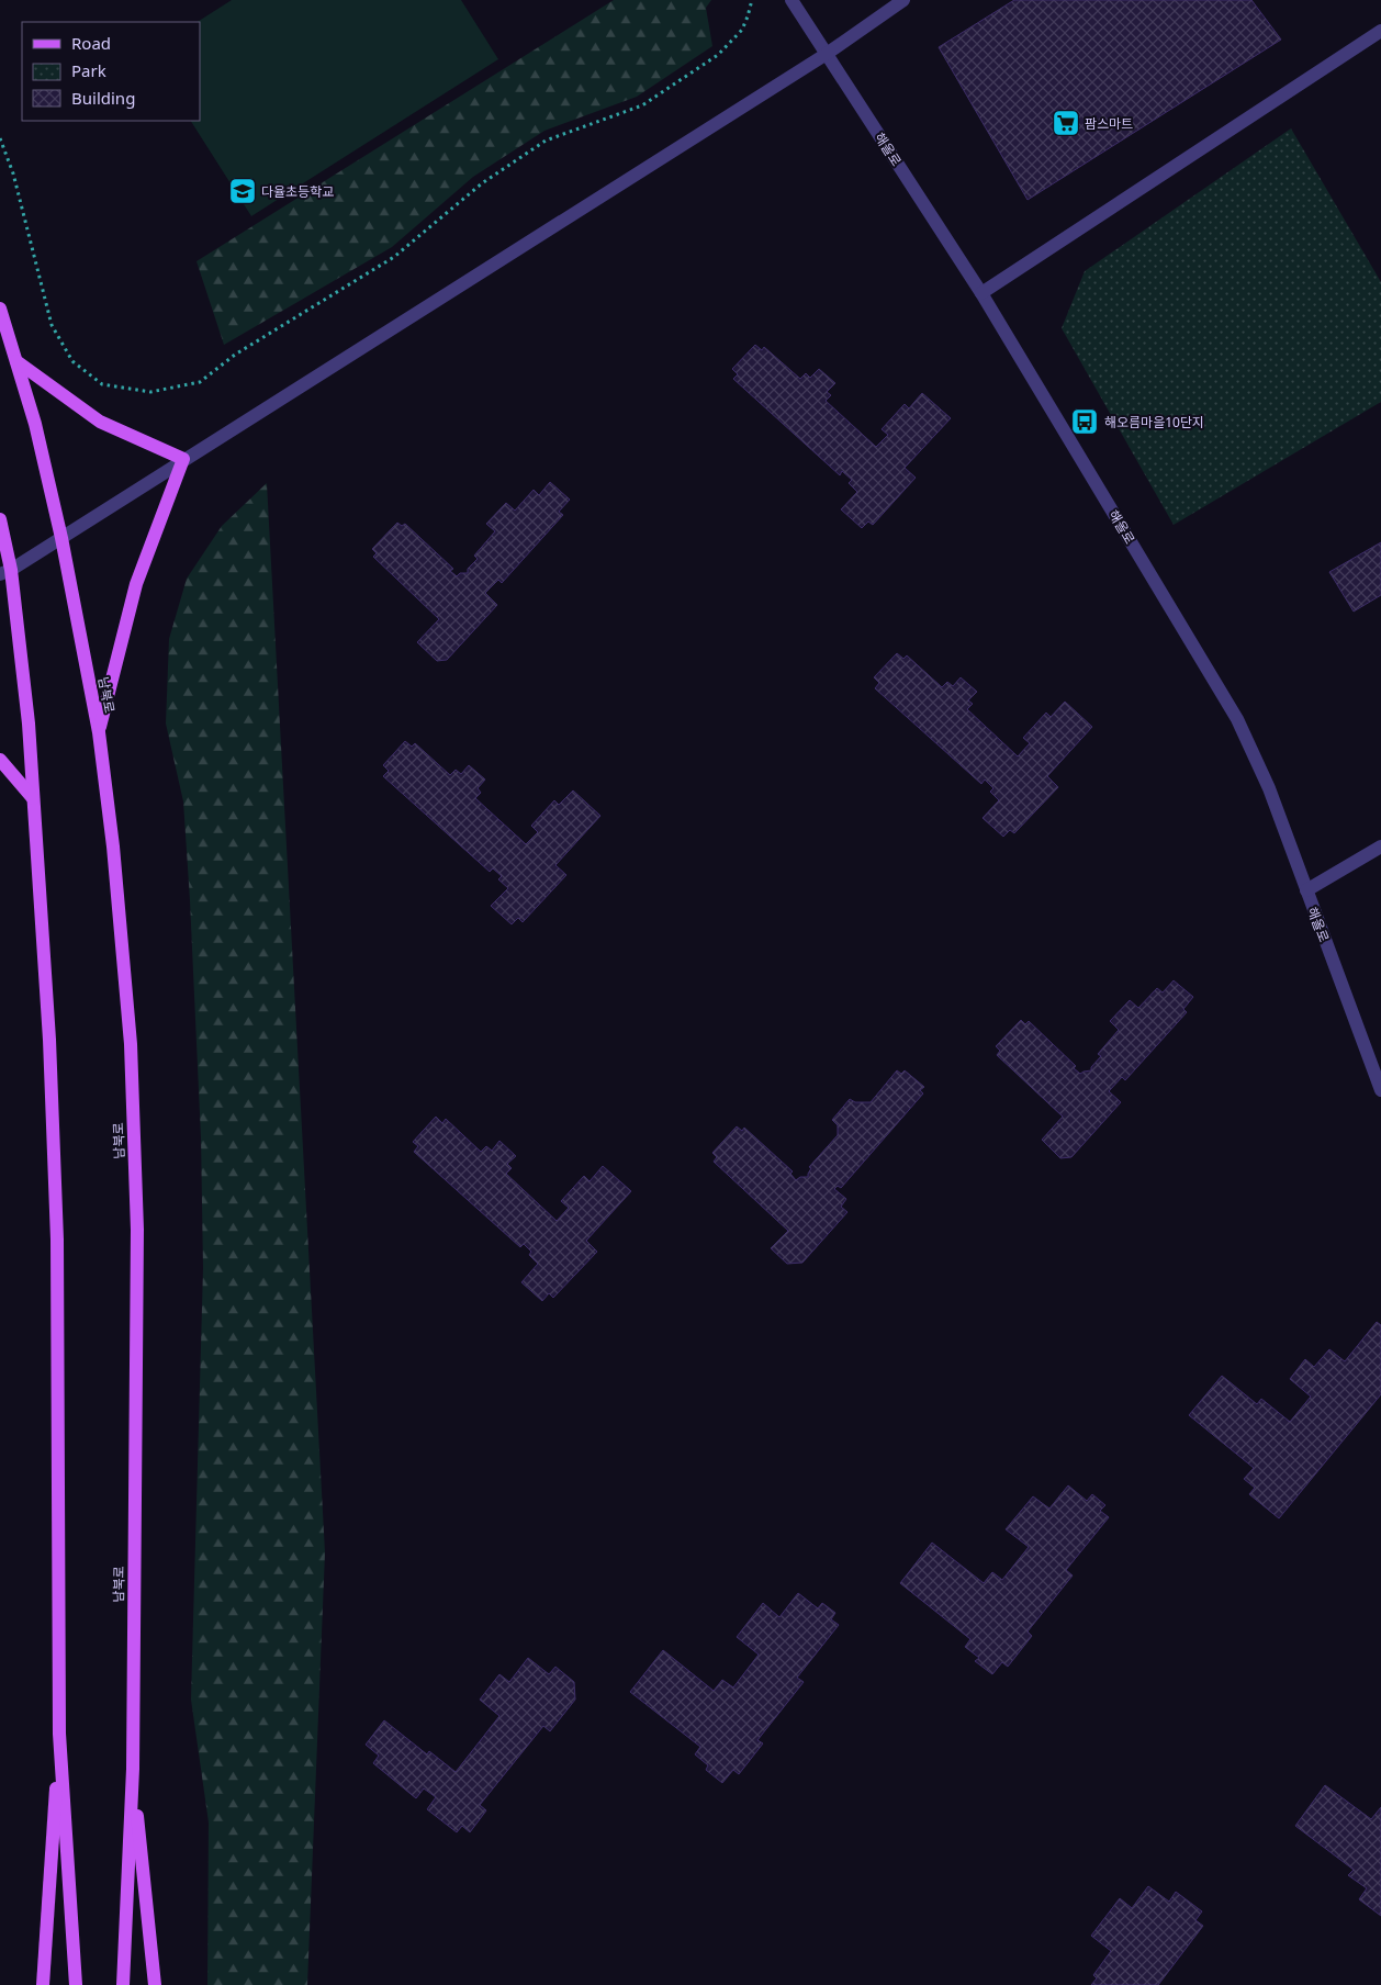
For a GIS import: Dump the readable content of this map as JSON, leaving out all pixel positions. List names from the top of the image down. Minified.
{"streets":{"main road":["남북로"],"street":["해올로"]},"places":{"supermarket":["팜스마트"],"school or university":["다율초등학교"],"bus stop":["해오름마을10단지"]},"legend":["Road","Park","Building"]}
